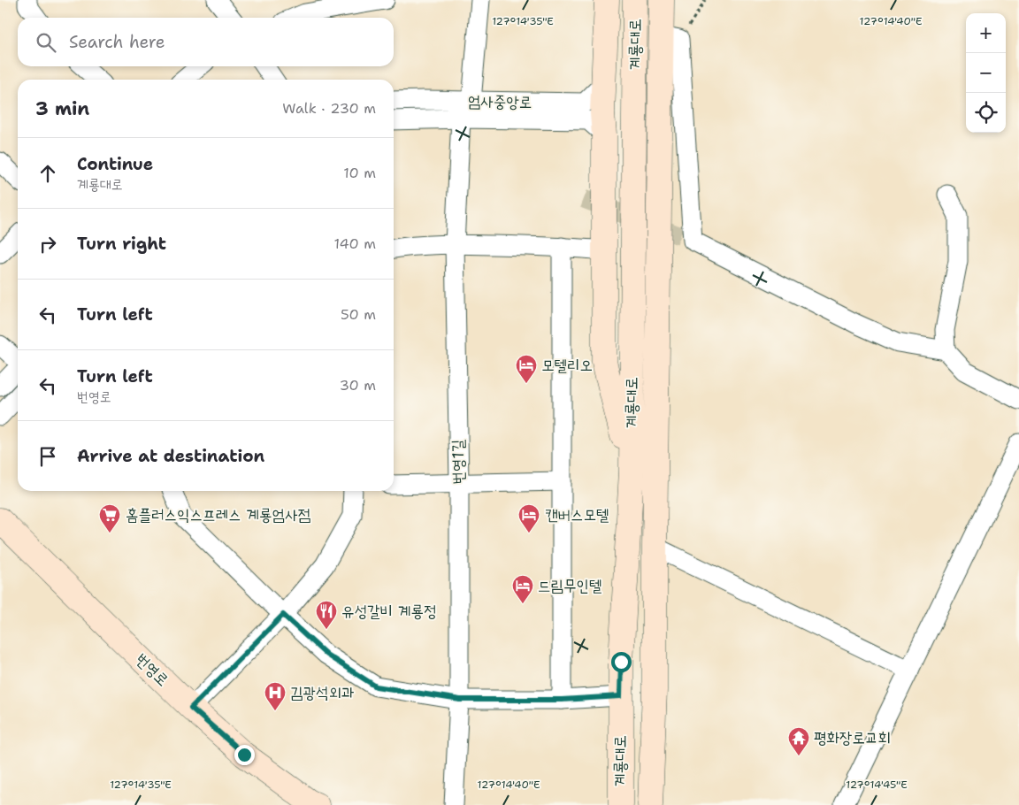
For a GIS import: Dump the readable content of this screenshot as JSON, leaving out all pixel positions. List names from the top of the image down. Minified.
{"streets":{"street":["계룡대로","엄사중앙로","번영1길","번영로"]},"crossings":[["엄사중앙로","번영1길"]],"places":{"hotel":["모텔리오","캔버스모텔","드림무인텔"],"supermarket":["홈플러스익스프레스 계룡엄사점"],"restaurant":["유성갈비 계룡정"],"hospital":["김광석외과"],"temple":["평화장로교회"]},"page":{"map_buttons":["+","−"],"search":"Search here","heading":["3 min","Walk · 230 m"],"list":[["Continue","계룡대로","10 m"],["Turn right","140 m"],["Turn left","50 m"],["Turn left","번영로","30 m"],"Arrive at destination"]},"coordinates":["127°14'35\"E","127°14'40\"E","127°14'45\"E"]}
